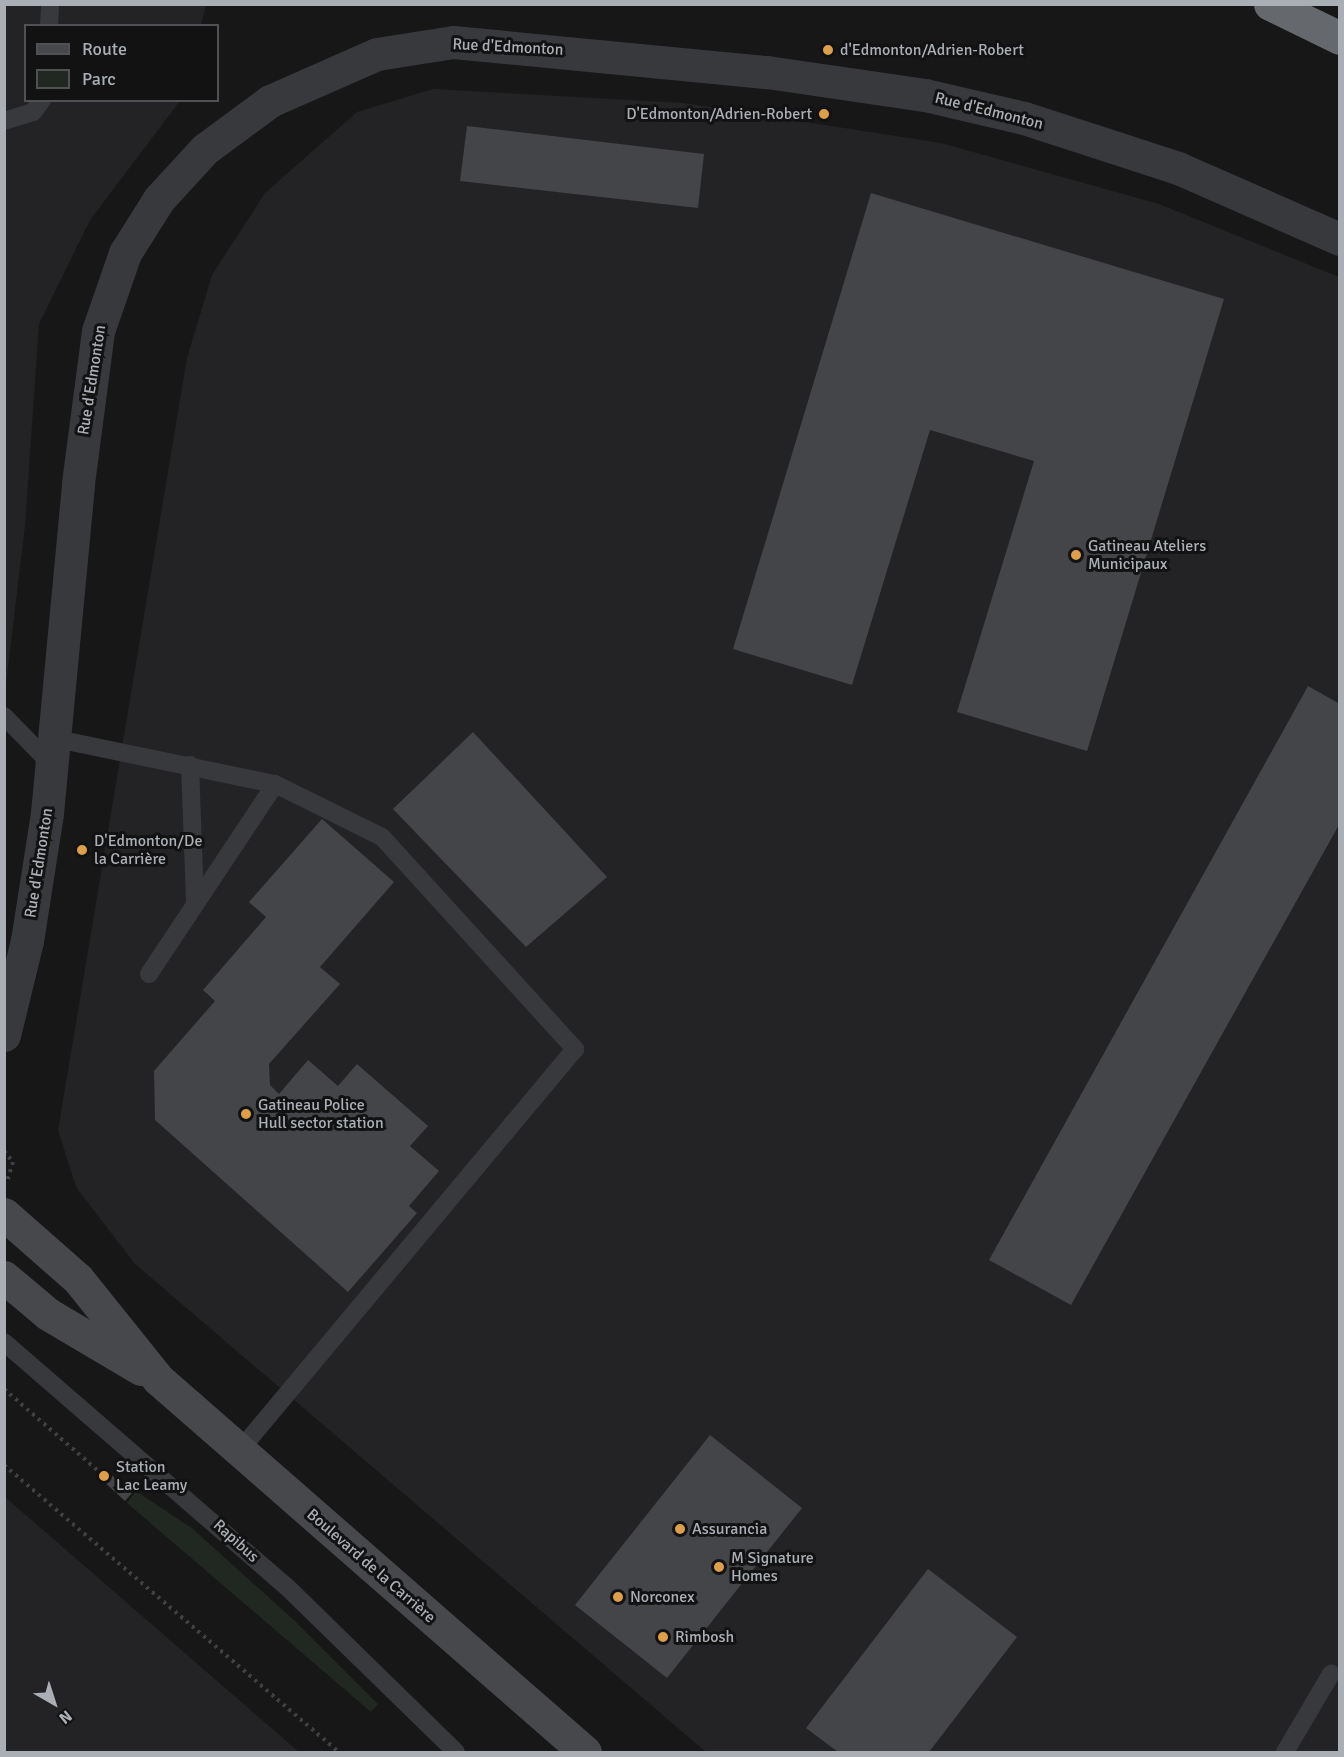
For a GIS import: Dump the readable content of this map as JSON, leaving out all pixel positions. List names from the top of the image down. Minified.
{"streets":{"street":["Rue d'Edmonton","Boulevard de la Carrière"],"lane":["Rapibus"]},"places":["d'Edmonton/Adrien-Robert","D'Edmonton/Adrien-Robert","Gatineau Ateliers Municipaux","D'Edmonton/De la Carrière","Gatineau Police Hull sector station","Station Lac Leamy","Assurancia","M Signature Homes","Norconex","Rimbosh"],"legend":["Route","Parc"],"north":"bottom right"}
